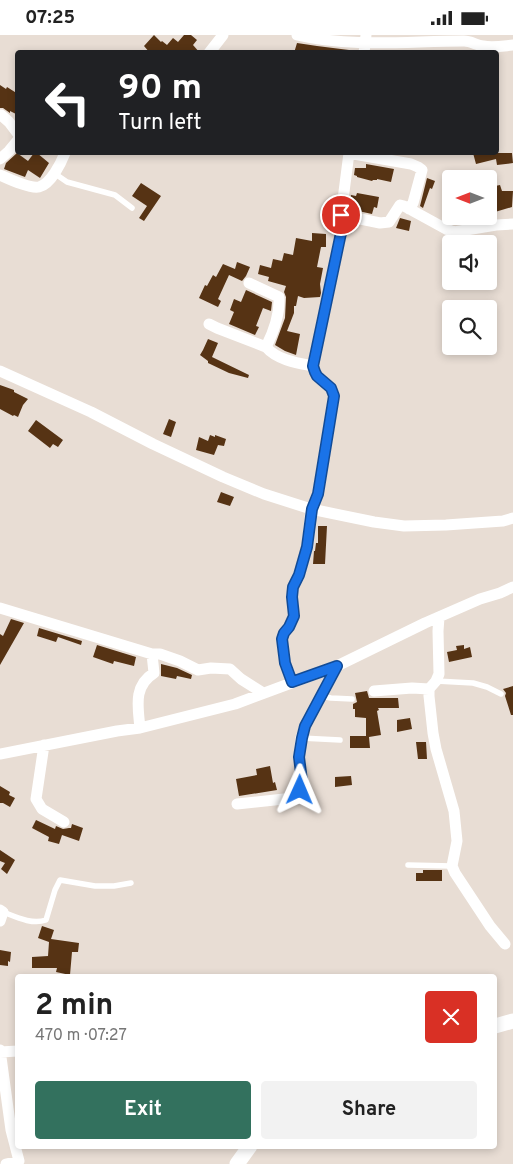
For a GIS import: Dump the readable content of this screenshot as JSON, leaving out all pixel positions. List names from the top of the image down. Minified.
{"north":"left","page":{"status":"07:25","turn":["90 m","Turn left"],"heading":["2 min","470 m · 07:27"],"buttons":["Exit","Share"]}}
